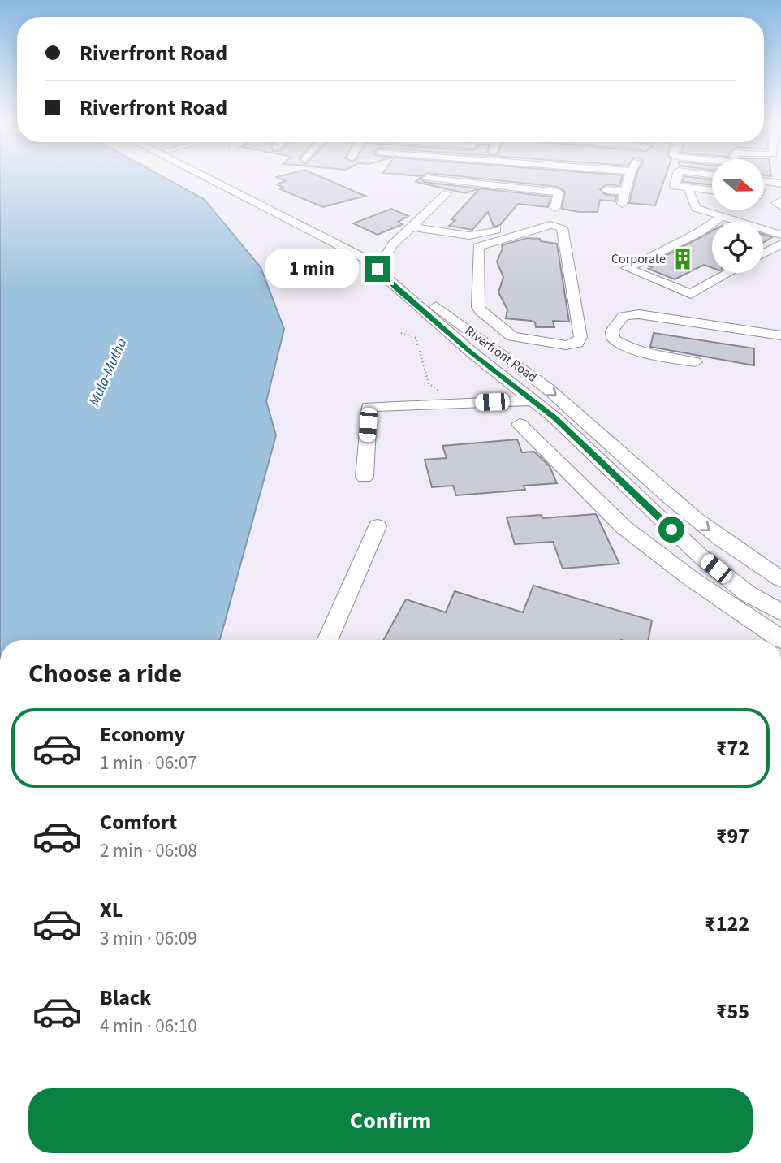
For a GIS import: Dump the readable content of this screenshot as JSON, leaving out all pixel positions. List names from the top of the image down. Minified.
{"streets":{"street":["Riverfront Road"]},"water":["Mula-Mutha"],"places":{"building":["Corporate"]},"north":"right","page":{"banner":["Riverfront Road","Riverfront Road"],"bubble":"1 min","heading":"Choose a ride","list":[{"name":"Economy","note":"1 min · 06:07","value":"₹72"},{"name":"Comfort","note":"2 min · 06:08","value":"₹97"},{"name":"XL","note":"3 min · 06:09","value":"₹122"},{"name":"Black","note":"4 min · 06:10","value":"₹55"}],"buttons":"Confirm"}}
